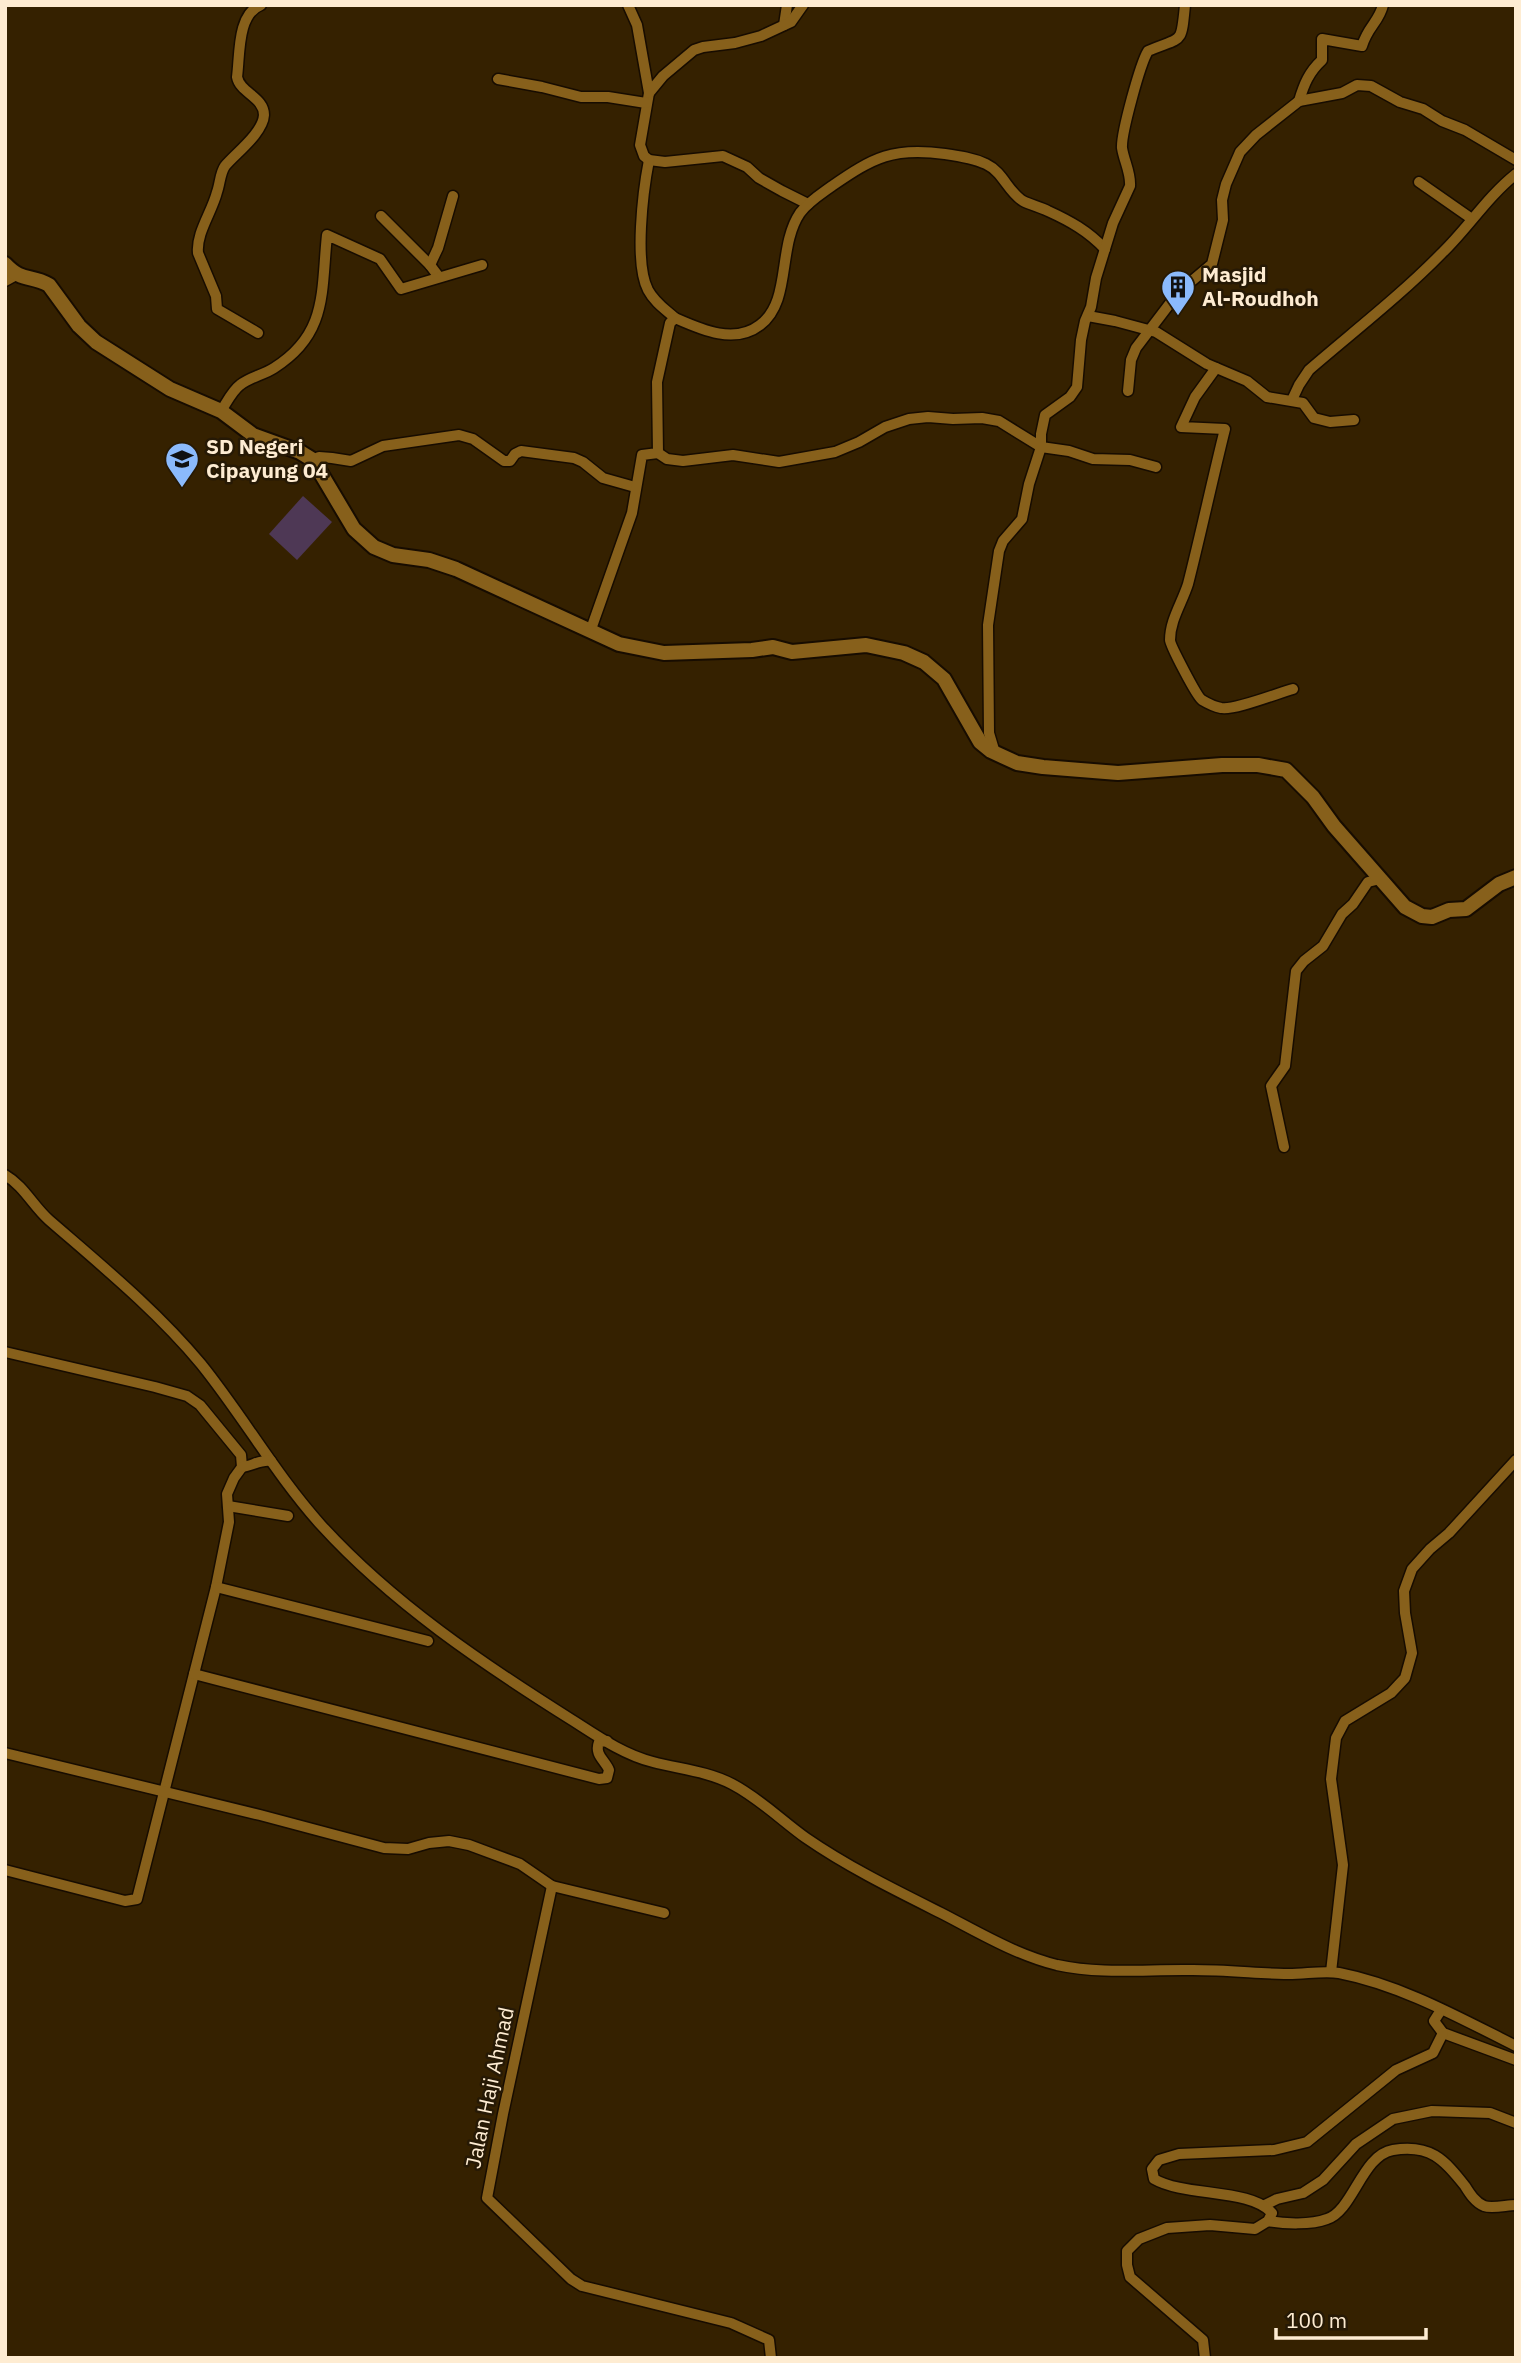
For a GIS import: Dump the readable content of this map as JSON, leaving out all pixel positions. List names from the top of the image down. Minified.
{"streets":{"street":["Jalan Haji Ahmad"]},"places":{"building":["Masjid Al-Roudhoh"],"school or university":["SD Negeri Cipayung 04"]},"scale_bar":"100 m"}
